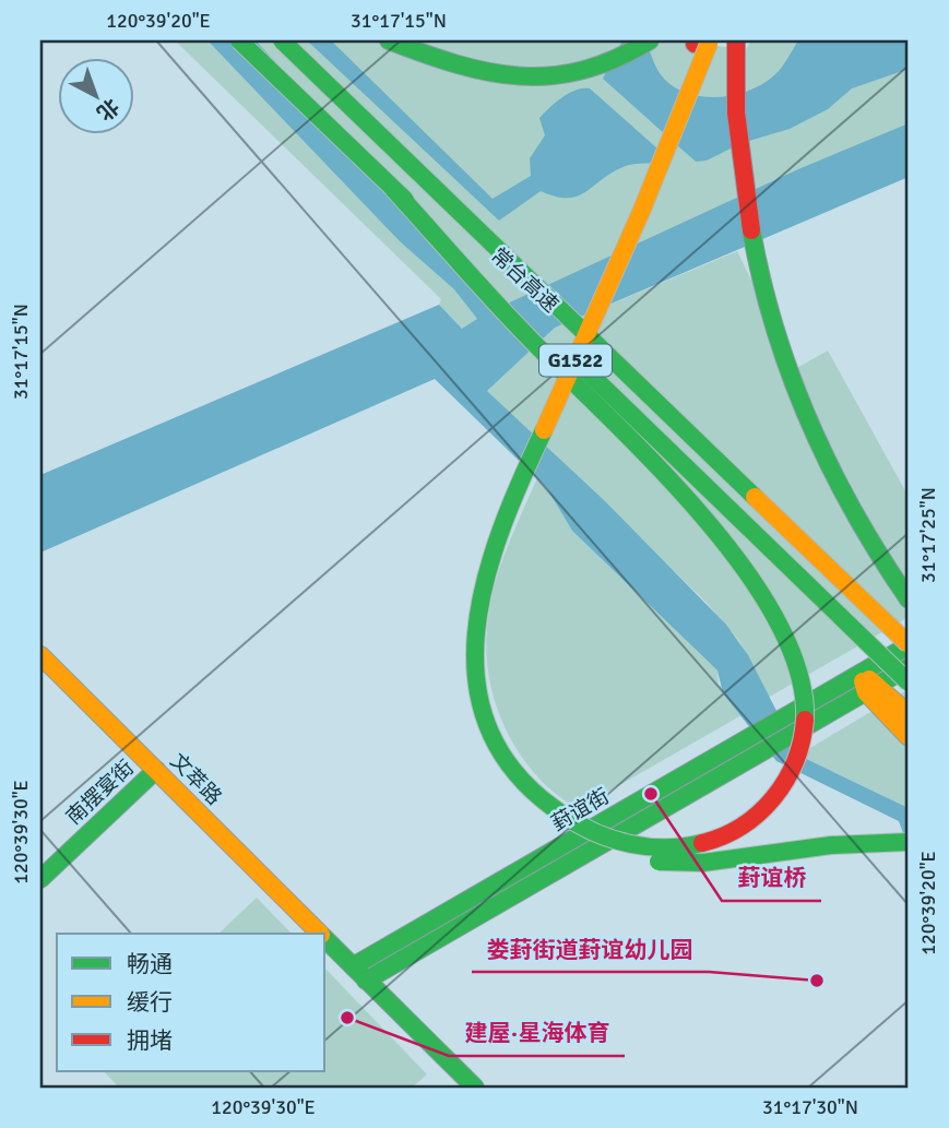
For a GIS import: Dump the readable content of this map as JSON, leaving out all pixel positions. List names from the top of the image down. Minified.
{"streets":{"main road":["常台高速","G1522","文萃路","南摆宴街","葑谊街"]},"crossings":[["常台高速","葑谊街"],["文萃路","南摆宴街"],["文萃路","葑谊街"]],"places":["葑谊桥","娄葑街道葑谊幼儿园","建屋·星海体育"],"legend":["畅通","缓行","拥堵"],"north":"bottom right","coordinates":["120°39'20\"E","31°17'15\"N","31°17'25\"N","120°39'30\"E","31°17'30\"N"]}
